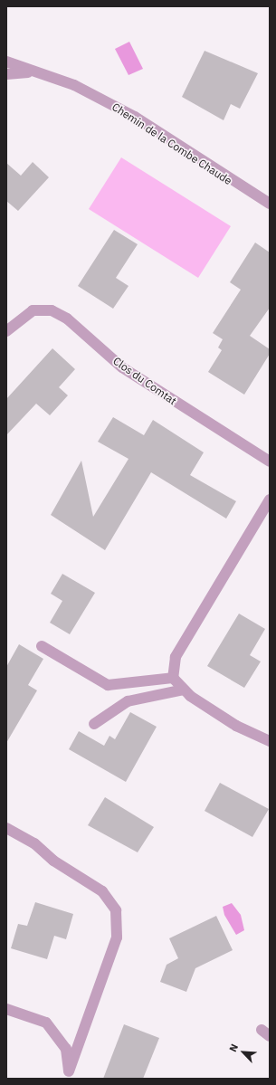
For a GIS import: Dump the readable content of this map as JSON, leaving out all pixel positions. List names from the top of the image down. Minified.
{"streets":{"street":["Chemin de la Combe Chaude","Clos du Comtat"]},"north":"top left"}
